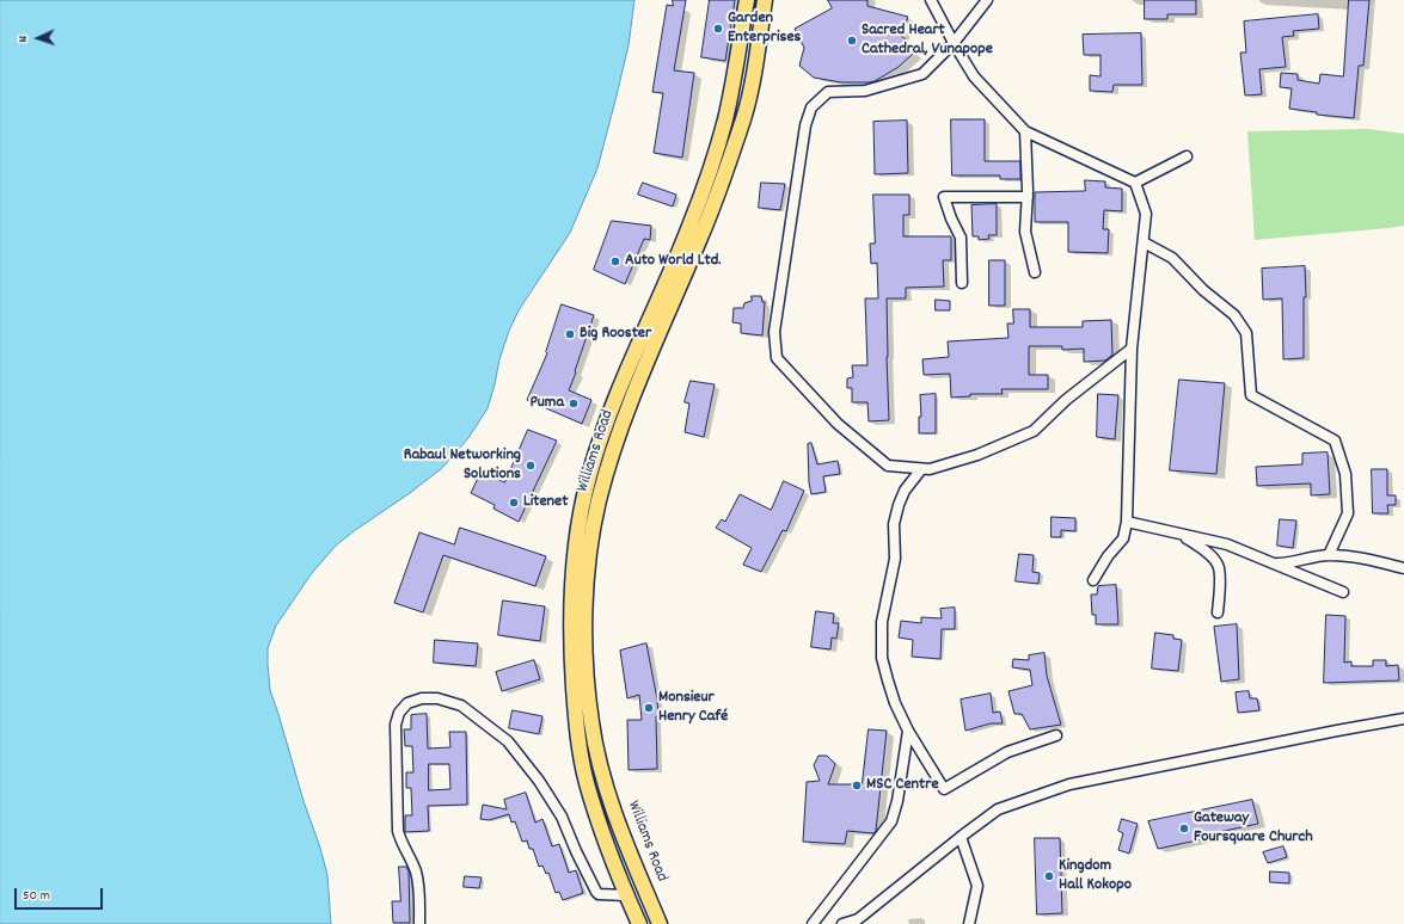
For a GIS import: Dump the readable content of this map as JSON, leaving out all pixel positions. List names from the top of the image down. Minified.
{"streets":{"main road":["Williams Road"]},"places":["Garden Enterprises","Sacred Heart Cathedral, Vunapope","Auto World Ltd.","Big Rooster","Puma","Rabaul Networking Solutions","Litenet","Monsieur Henry Café","MSC Centre","Gateway Foursquare Church","Kingdom Hall Kokopo"],"scale_bar":"50 m","north":"left"}
